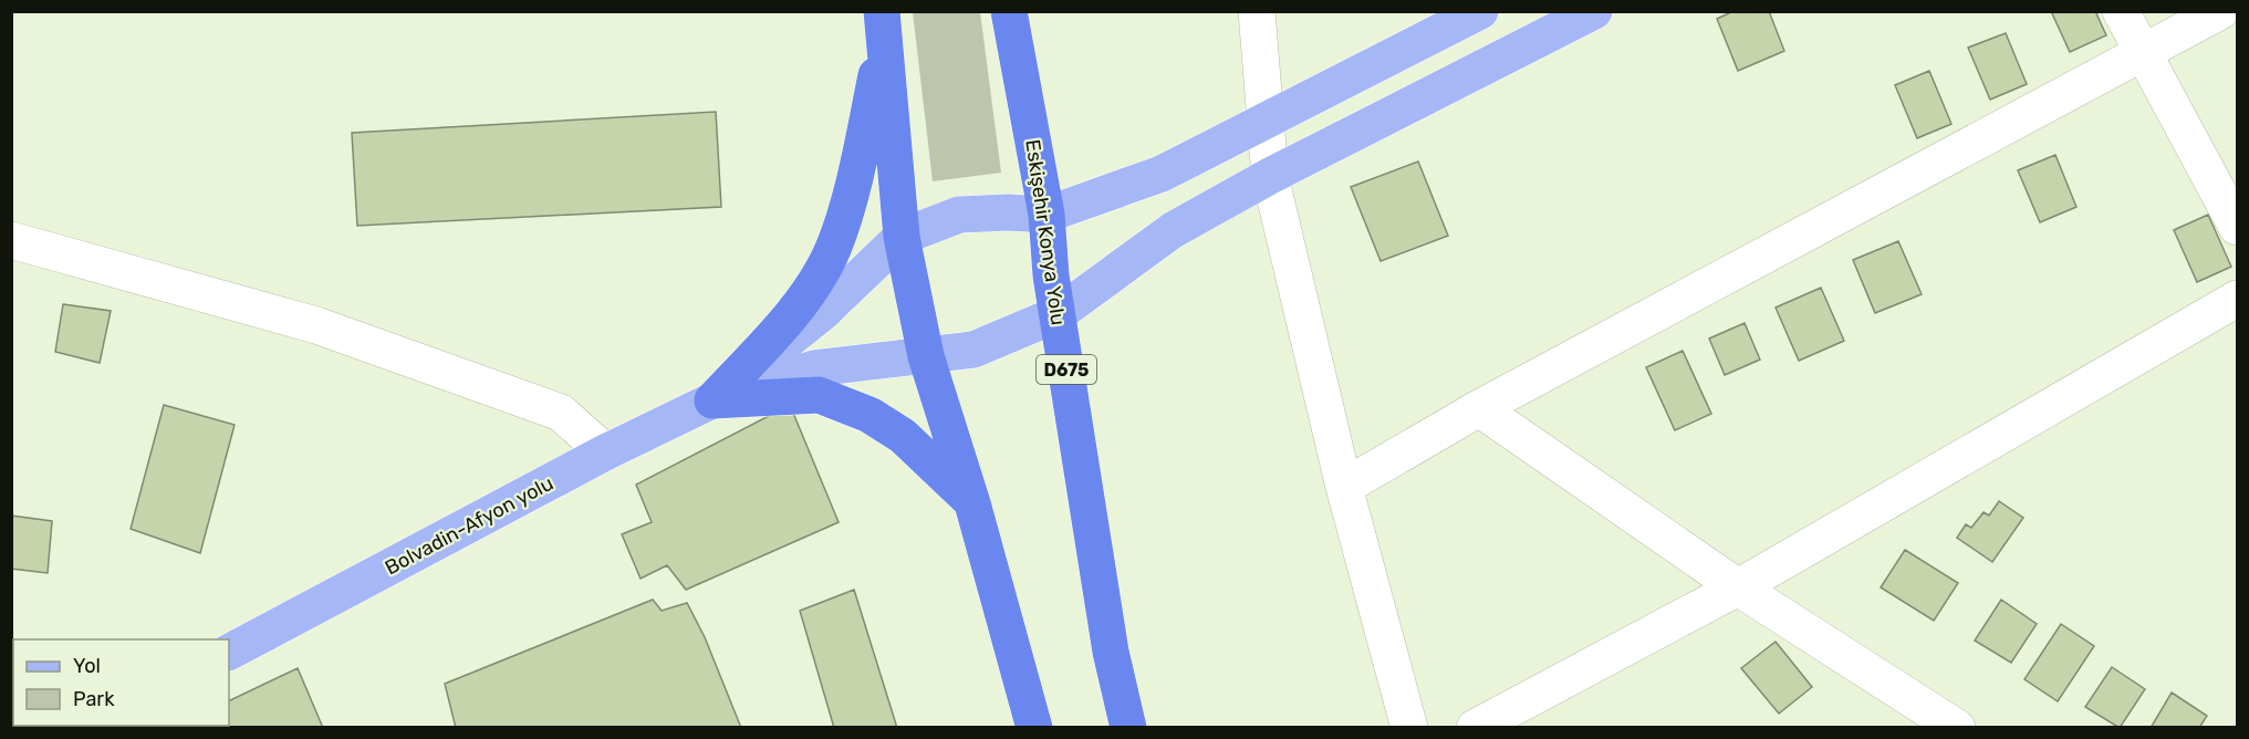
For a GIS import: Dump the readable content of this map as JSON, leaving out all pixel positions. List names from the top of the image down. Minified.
{"streets":{"highway":["Eskişehir Konya Yolu","D675"],"main road":["Bolvadin-Afyon yolu"]},"legend":["Yol","Park"]}
